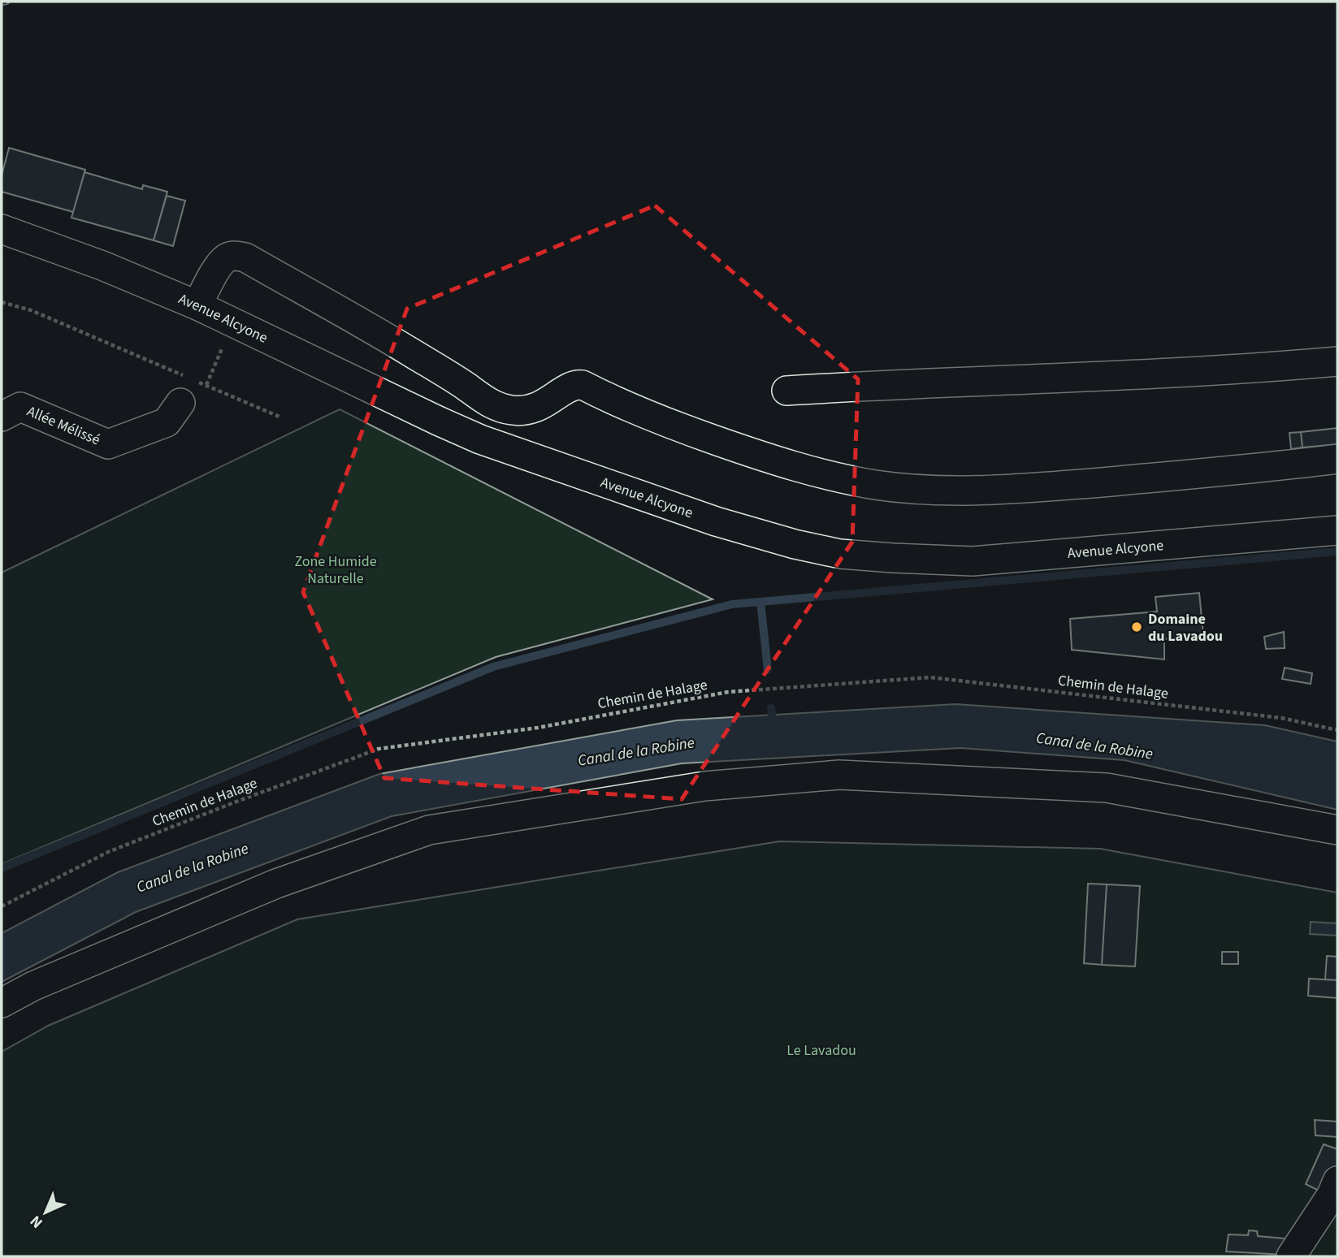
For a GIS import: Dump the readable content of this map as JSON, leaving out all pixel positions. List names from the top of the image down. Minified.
{"streets":{"street":["Avenue Alcyone","Allée Mélissé"],"path":["Chemin de Halage"]},"water":["Canal de la Robine"],"parks":["Zone Humide Naturelle","Le Lavadou"],"places":["Domaine du Lavadou"],"north":"bottom left"}
